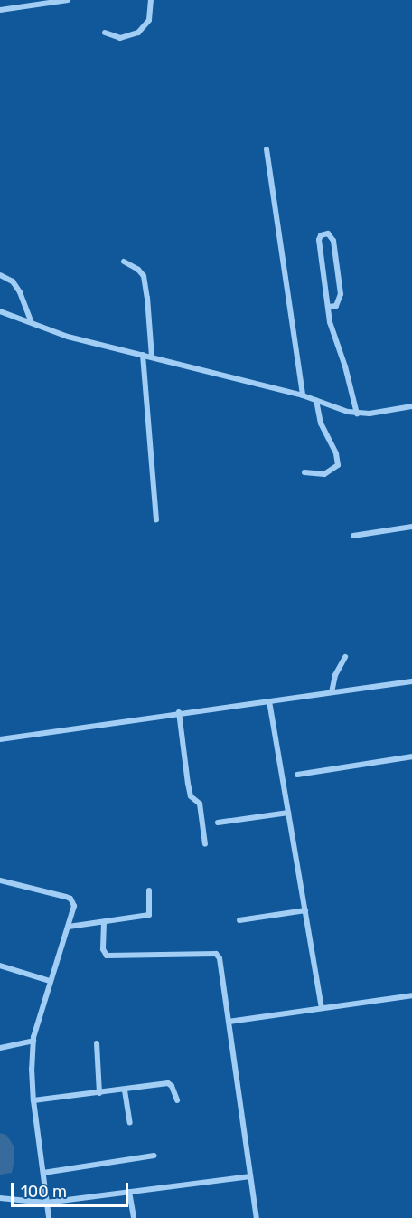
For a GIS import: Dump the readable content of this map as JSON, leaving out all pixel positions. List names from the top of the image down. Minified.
{"scale_bar":"100 m"}
